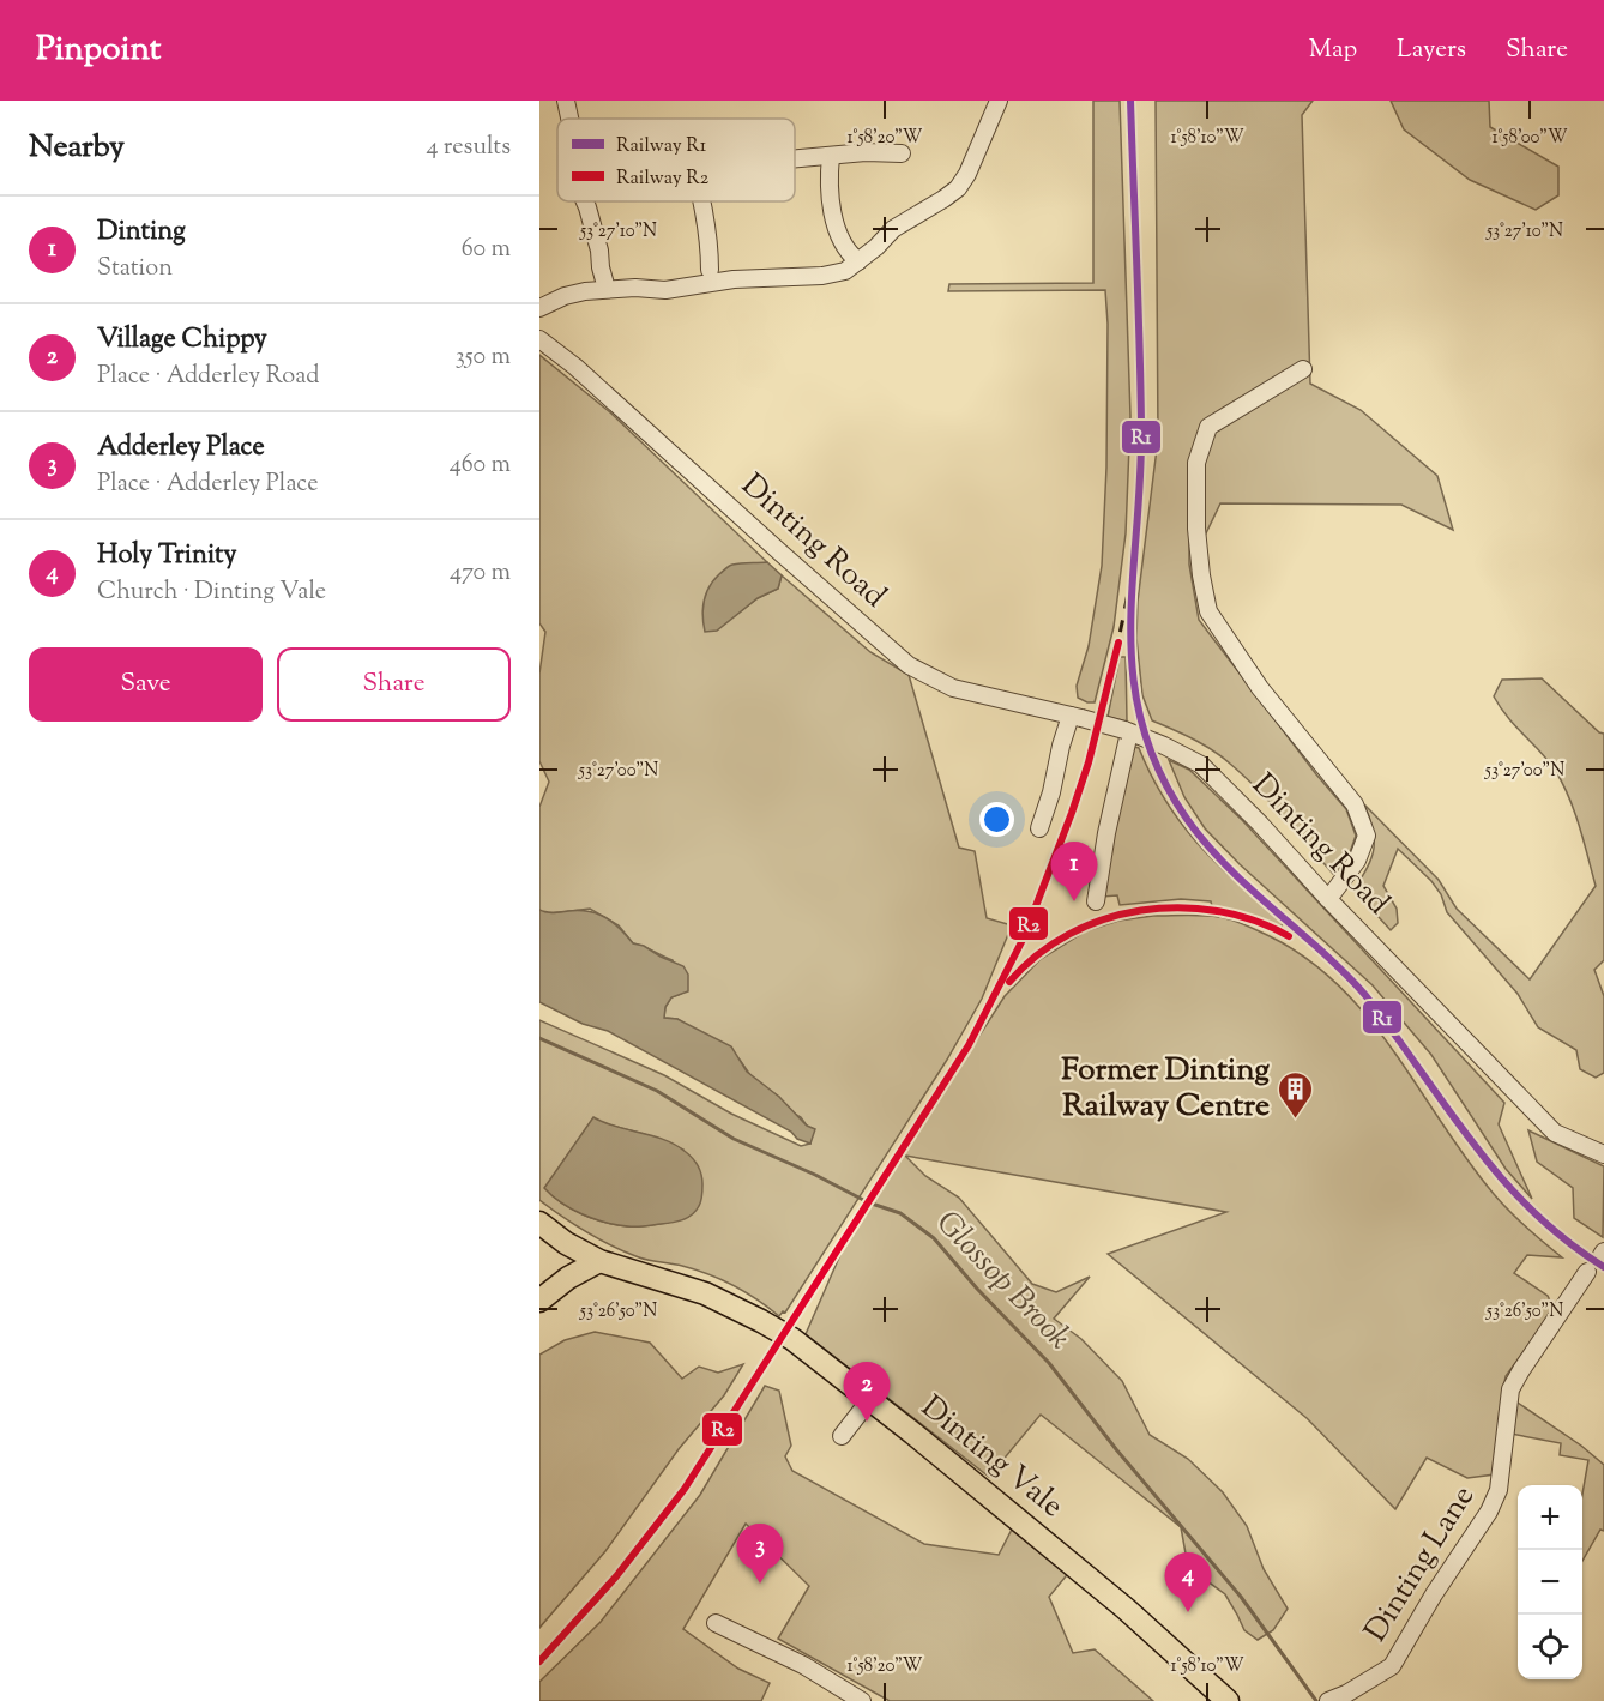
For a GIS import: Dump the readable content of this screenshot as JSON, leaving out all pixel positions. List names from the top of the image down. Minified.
{"streets":{"main road":["Dinting Vale"],"street":["Dinting Road","Dinting Lane"]},"water":["Glossop Brook"],"places":{"building":["Former Dinting Railway Centre"]},"lines":["rail line R1","rail line R2"],"legend":["Railway R1","Railway R2"],"page":{"header":"Pinpoint","nav":["Map","Layers","Share"],"heading":["Nearby","4 results"],"list":[{"mark":"1","name":"Dinting","note":"Station","value":"60 m"},{"mark":"2","name":"Village Chippy","note":"Place · Adderley Road","value":"350 m"},{"mark":"3","name":"Adderley Place","note":"Place · Adderley Place","value":"460 m"},{"mark":"4","name":"Holy Trinity","note":"Church · Dinting Vale","value":"470 m"}],"buttons":["Save","Share"],"pins":["1","2","3","4"],"map_buttons":["+","−"]},"coordinates":["1°58'20\"W","1°58'10\"W","1°58'00\"W","53°27'10\"N","53°27'00\"N","53°26'50\"N"]}
